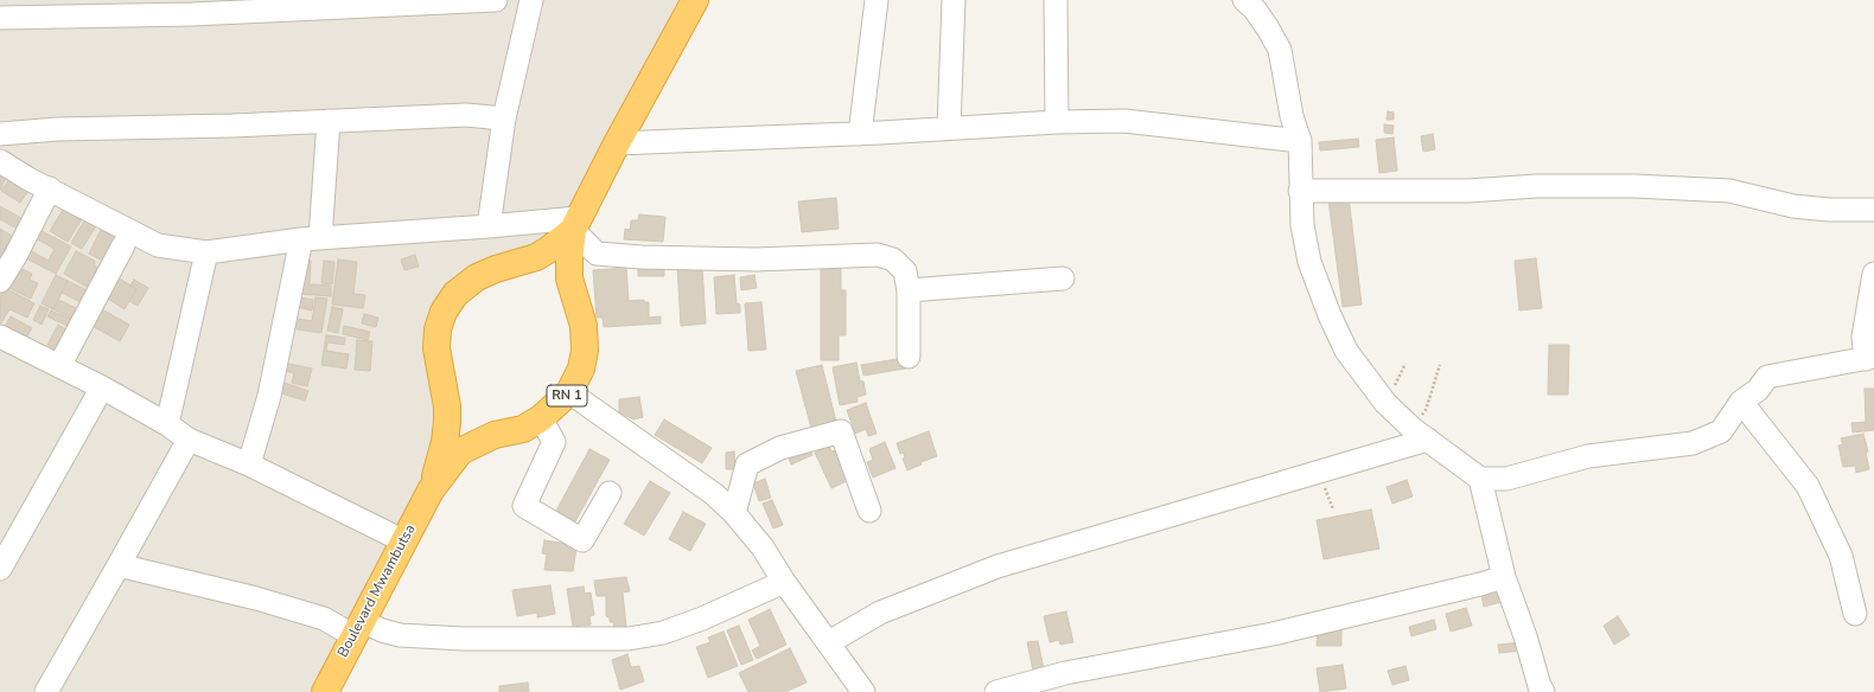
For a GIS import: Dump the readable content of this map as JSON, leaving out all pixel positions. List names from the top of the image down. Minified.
{"streets":{"highway":["RN 1","Boulevard Mwambutsa"]},"crossings":[["RN 1","Boulevard Mwambutsa"]]}
